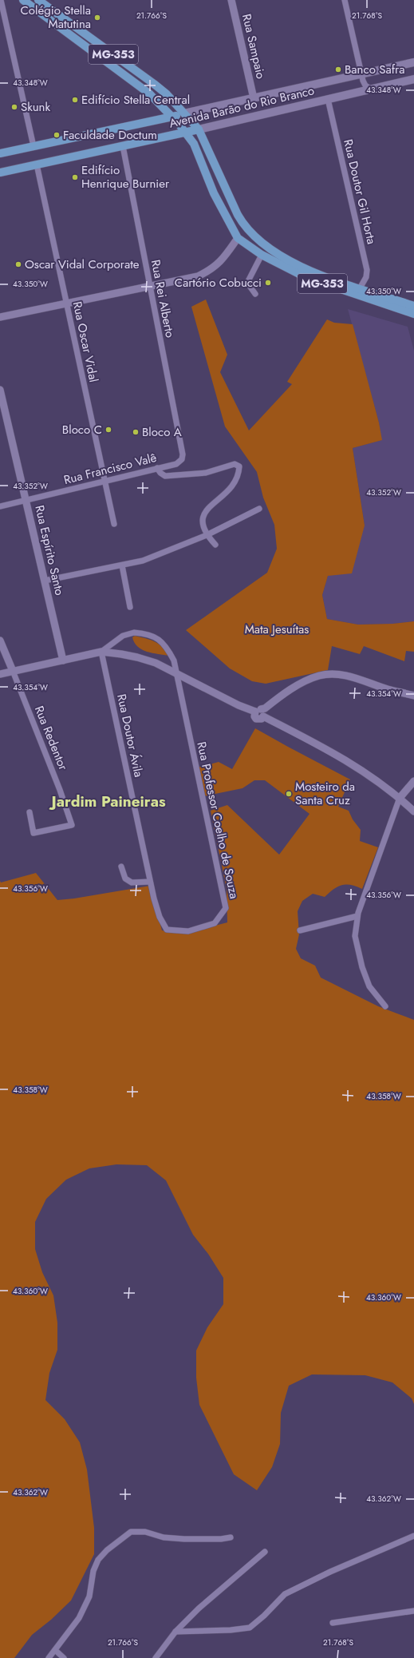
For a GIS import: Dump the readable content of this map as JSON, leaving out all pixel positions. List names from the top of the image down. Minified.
{"streets":{"main road":["MG-353","Avenida Barão do Rio Branco"],"street":["Rua Sampaio","Rua Doutor Gil Horta","Rua Rei Alberto","Rua Oscar Vidal","Rua Francisco Valê","Rua Espírito Santo","Rua Doutor Ávila","Rua Redentor","Rua Professor Coelho de Souza"]},"crossings":[["Rua Sampaio","Avenida Barão do Rio Branco"],["MG-353","Avenida Barão do Rio Branco"],["MG-353","Rua Doutor Gil Horta"],["Avenida Barão do Rio Branco","Rua Doutor Gil Horta"],["Avenida Barão do Rio Branco","Rua Rei Alberto"],["Avenida Barão do Rio Branco","Rua Oscar Vidal"],["Rua Rei Alberto","Rua Francisco Valê"],["Rua Oscar Vidal","Rua Francisco Valê"],["Rua Francisco Valê","Rua Espírito Santo"],["Rua Doutor Ávila","Rua Professor Coelho de Souza"]],"districts":["Jardim Paineiras"],"parks":["Mata Jesuítas"],"places":["Colégio Stella Matutina","Banco Safra","Edifício Stella Central","Skunk","Faculdade Doctum","Edifício Henrique Burnier","Oscar Vidal Corporate","Cartório Cobucci","Bloco C","Bloco A","Mosteiro da Santa Cruz"],"coordinates":["21.766°S","21.768°S","43.348°W","43.350°W","43.352°W","43.354°W","43.356°W","43.358°W","43.360°W","43.362°W"]}
